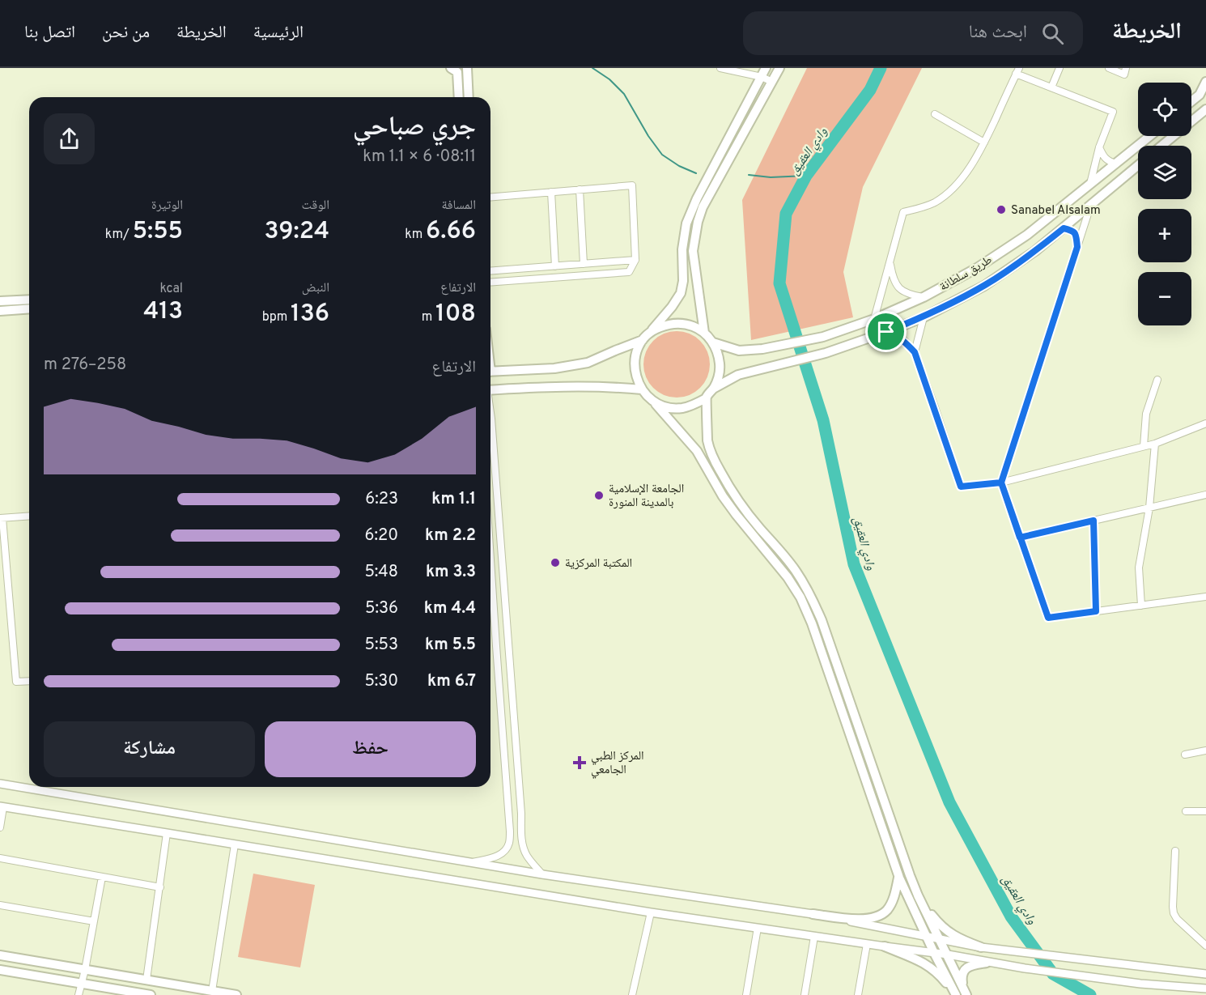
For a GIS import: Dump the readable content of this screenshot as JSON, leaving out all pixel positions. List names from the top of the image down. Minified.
{"streets":{"main road":["طريق سلطانة"]},"water":["وادي العقيق"],"places":{"other":["Sanabel Alsalam","الجامعة الإسلامية بالمدينة المنورة","المكتبة المركزية"],"health":["المركز الطبي الجامعي"]},"page":{"header":"الخريطة","search":"ابحث هنا","nav":["الرئيسية","الخريطة","من نحن","اتصل بنا"],"map_buttons":["+","−"],"heading":["جري صباحي","08:11 · 6 × 1.1 km"],"stats":[["المسافة","6.66 km"],["الوقت","39:24"],["الوتيرة","5:55 /km"],["الارتفاع","108 m"],["النبض","136 bpm"],["kcal","413"]],"chart":["الارتفاع","258–276 m"],"list":[{"name":"1.1 km","note":"6:23"},{"name":"2.2 km","note":"6:20"},{"name":"3.3 km","note":"5:48"},{"name":"4.4 km","note":"5:36"},{"name":"5.5 km","note":"5:53"},{"name":"6.7 km","note":"5:30"}],"buttons":["حفظ","مشاركة"]}}
